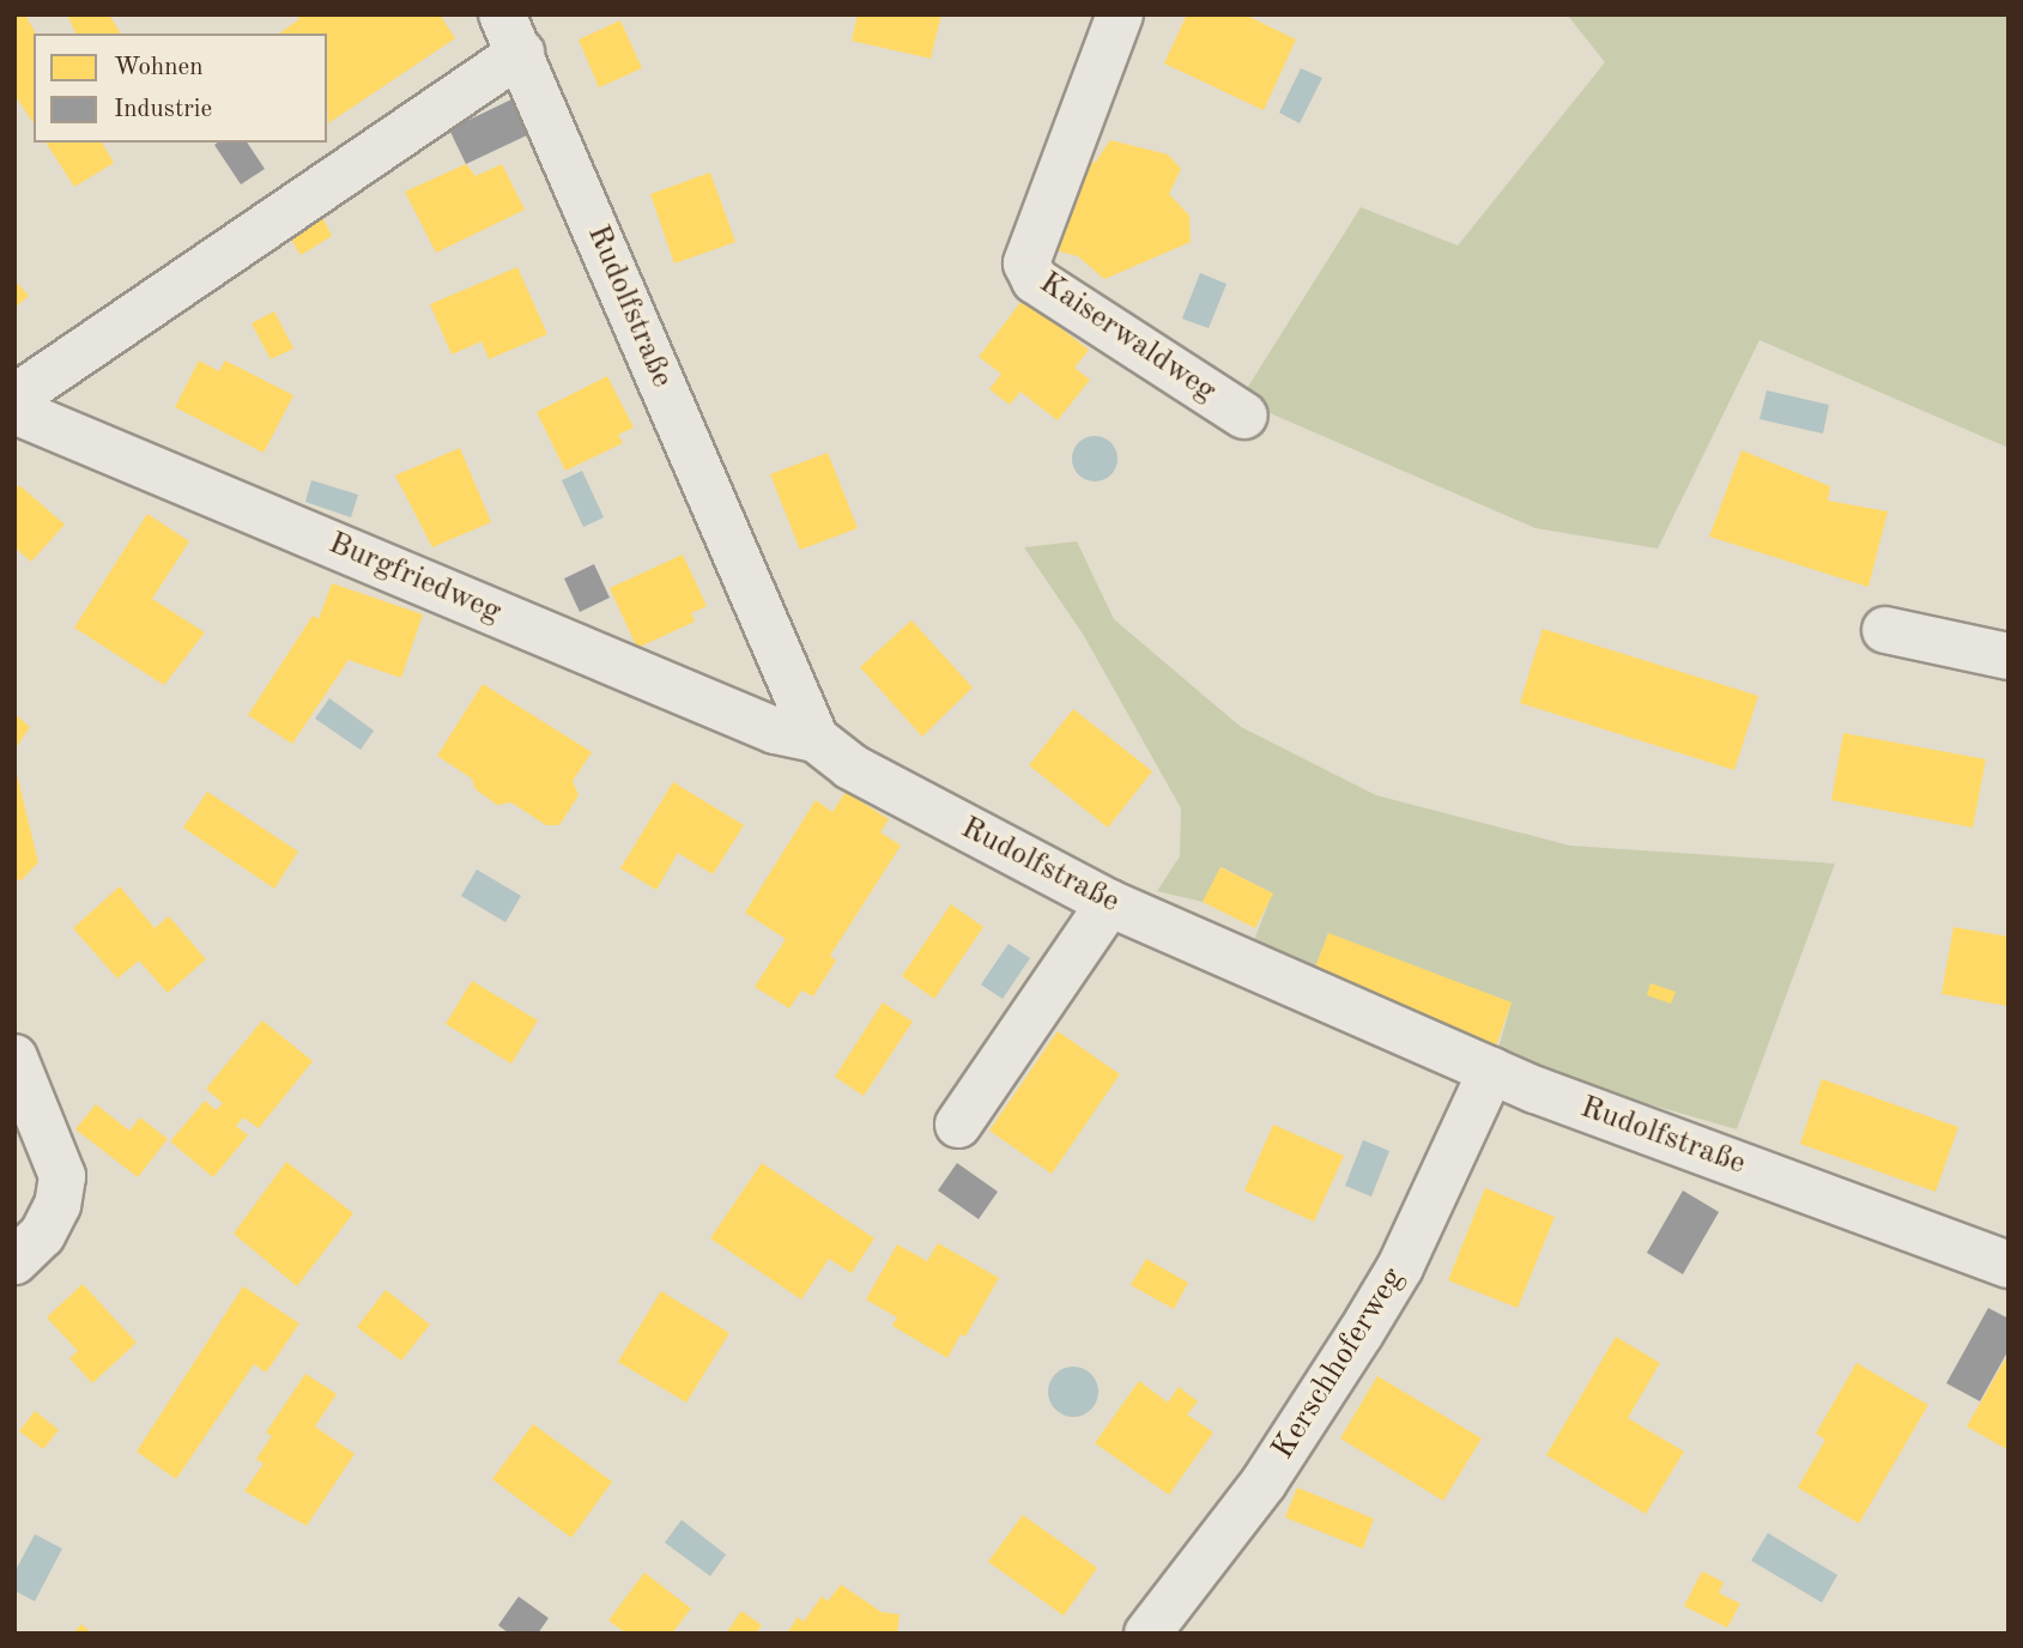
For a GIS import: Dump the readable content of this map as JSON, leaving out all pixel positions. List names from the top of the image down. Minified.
{"streets":{"street":["Rudolfstraße","Kaiserwaldweg","Burgfriedweg","Kerschhoferweg"]},"crossings":[["Rudolfstraße","Burgfriedweg"],["Rudolfstraße","Kerschhoferweg"]],"legend":["Wohnen","Industrie"]}
